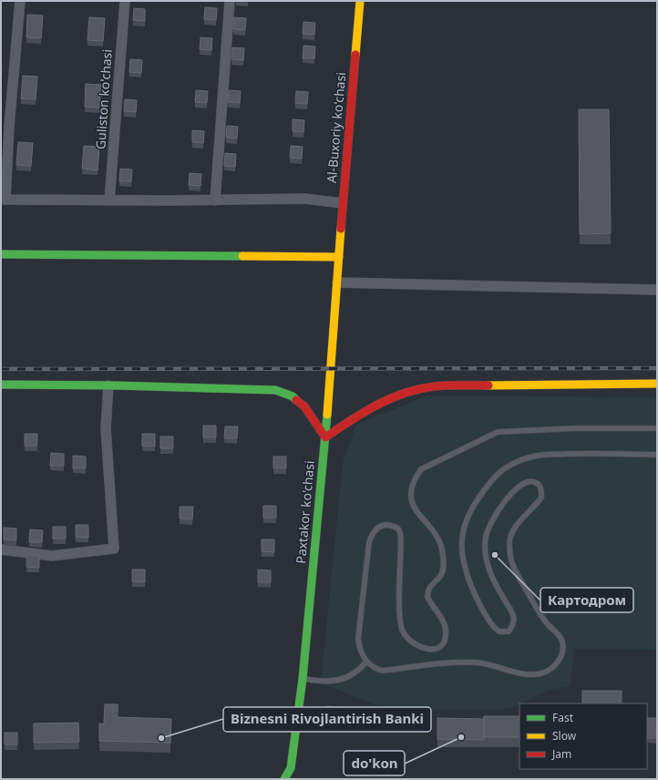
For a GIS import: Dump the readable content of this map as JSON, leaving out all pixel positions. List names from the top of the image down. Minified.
{"streets":{"street":["Guliston ko'chasi","Al-Buxoriy ko'chasi","Paxtakor ko'chasi"]},"crossings":[["Al-Buxoriy ko'chasi","Paxtakor ko'chasi"]],"places":["Картодром","do'kon","Biznesni Rivojlantirish Banki"],"legend":["Fast","Slow","Jam"]}
